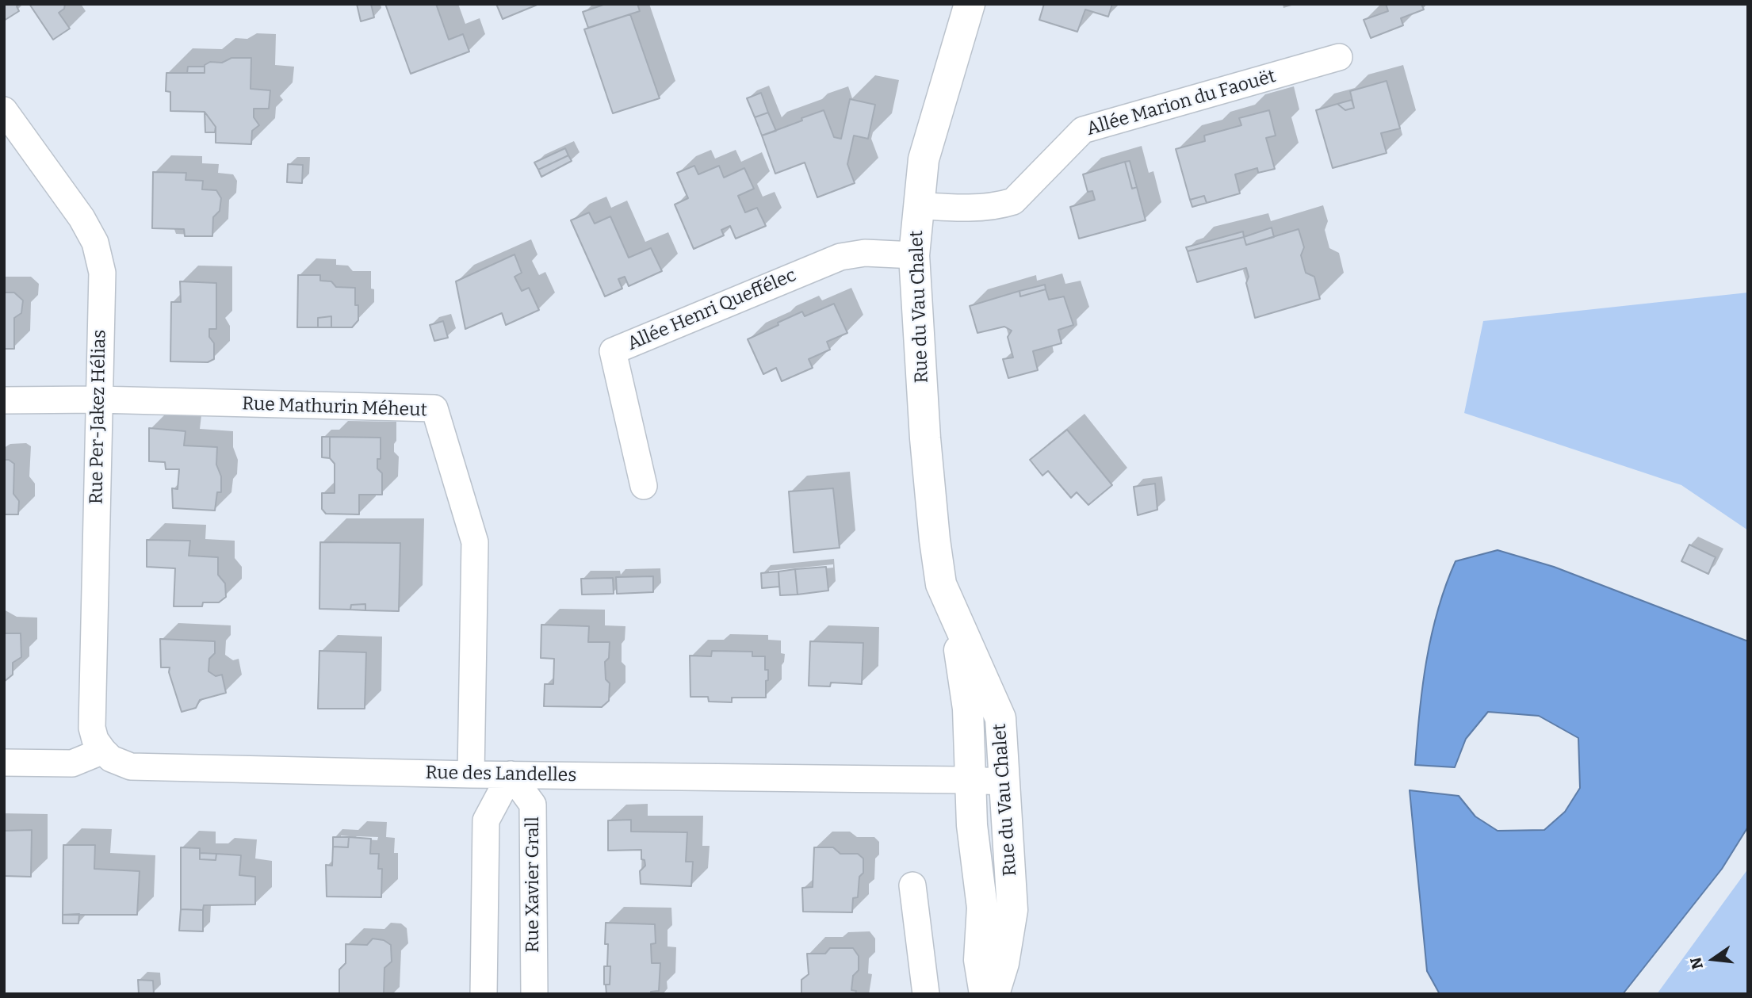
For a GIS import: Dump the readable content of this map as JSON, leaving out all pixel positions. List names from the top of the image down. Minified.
{"streets":{"street":["Allée Marion du Faouët","Rue du Vau Chalet","Allée Henri Queffélec","Rue Mathurin Méheut","Rue Per-Jakez Hélias","Rue des Landelles","Rue Xavier Grall"]},"crossings":[["Allée Marion du Faouët","Rue du Vau Chalet"],["Rue du Vau Chalet","Allée Henri Queffélec"],["Rue du Vau Chalet","Rue des Landelles"],["Rue Mathurin Méheut","Rue Per-Jakez Hélias"],["Rue Mathurin Méheut","Rue des Landelles"],["Rue Per-Jakez Hélias","Rue des Landelles"],["Rue des Landelles","Rue Xavier Grall"]],"north":"left"}
